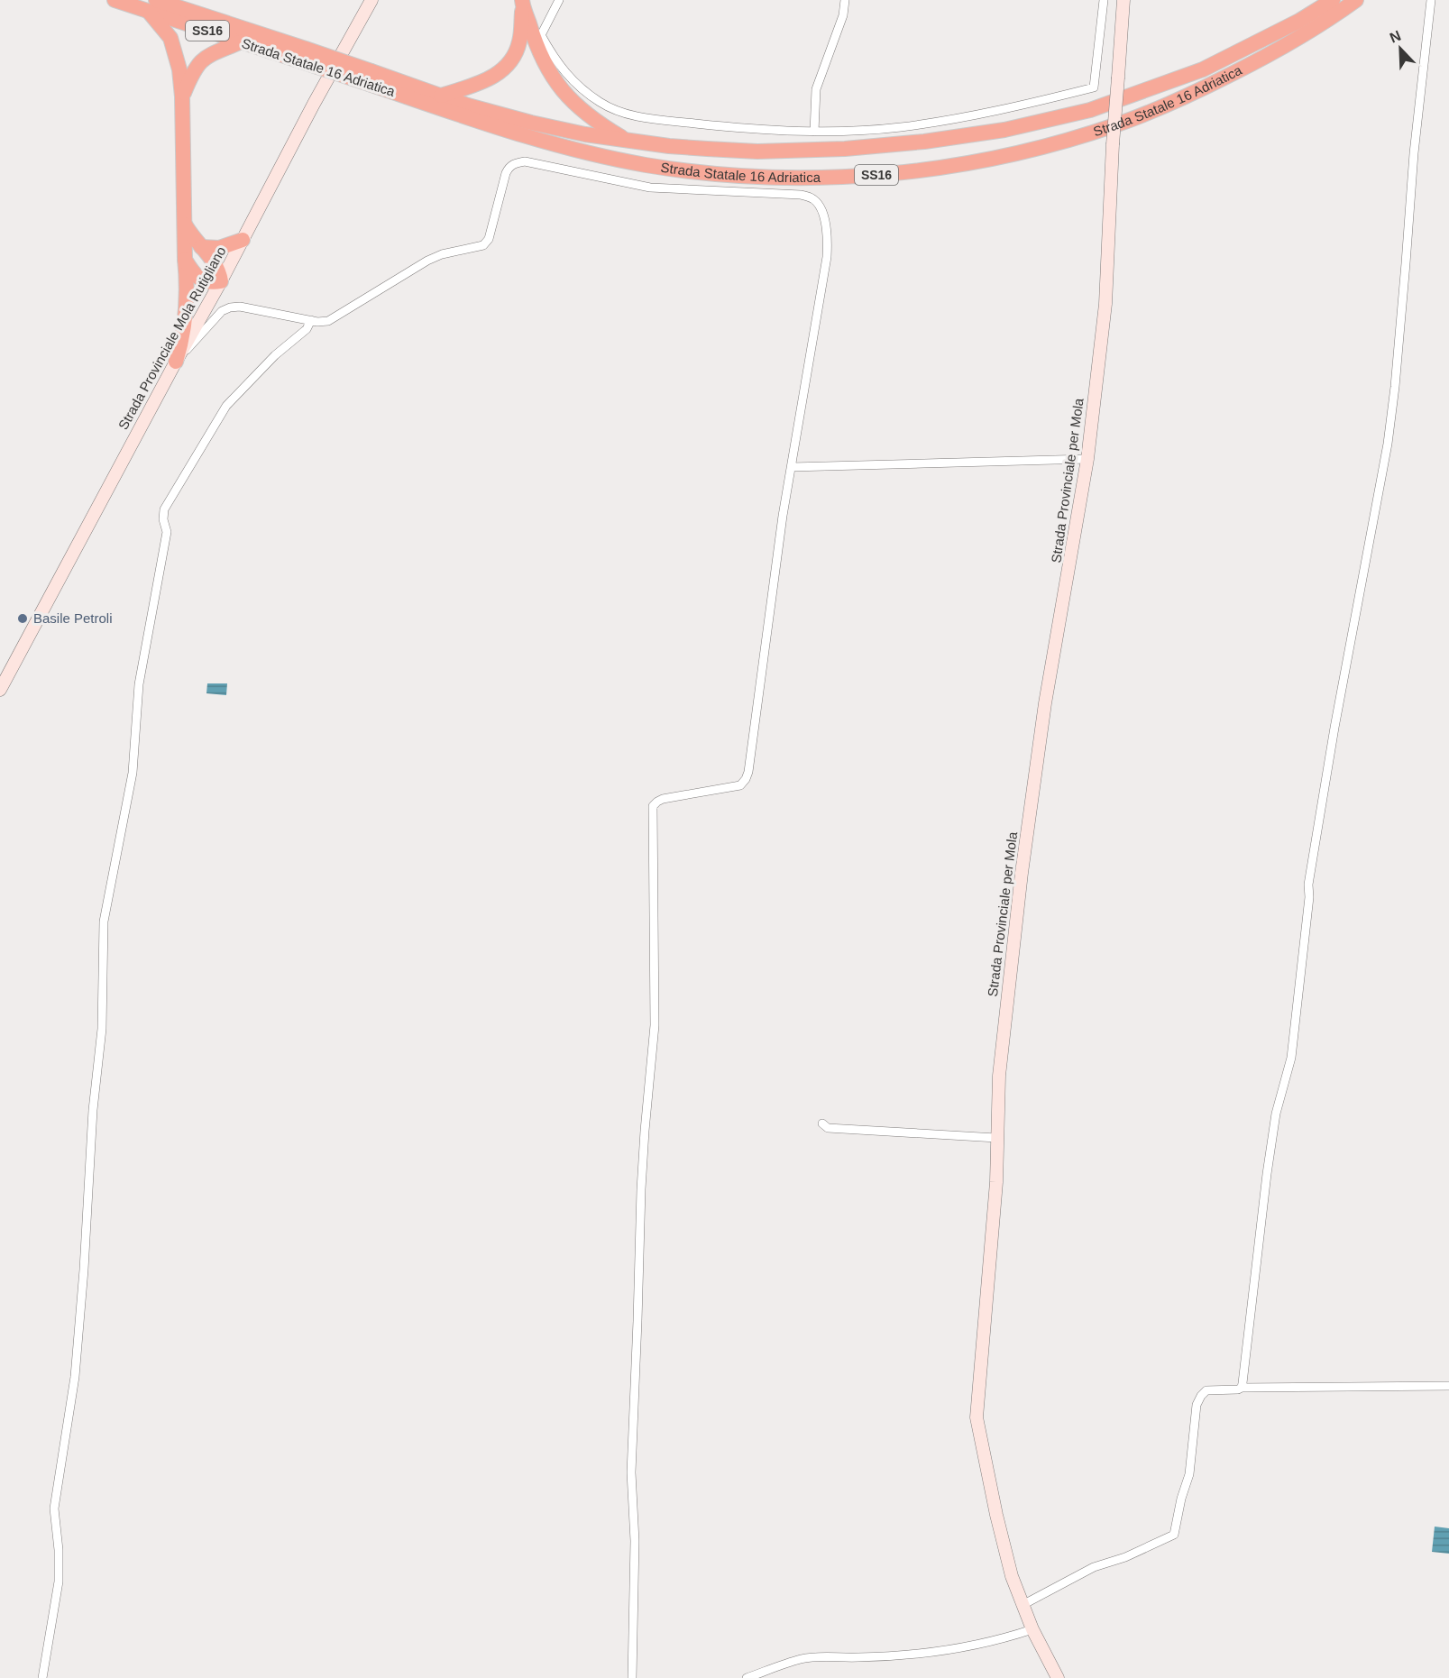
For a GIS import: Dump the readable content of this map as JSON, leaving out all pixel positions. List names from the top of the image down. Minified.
{"streets":{"highway":["SS16","Strada Statale 16 Adriatica"],"street":["Strada Provinciale Mola Rutigliano","Strada Provinciale per Mola"]},"places":["Basile Petroli"],"north":"top left"}
